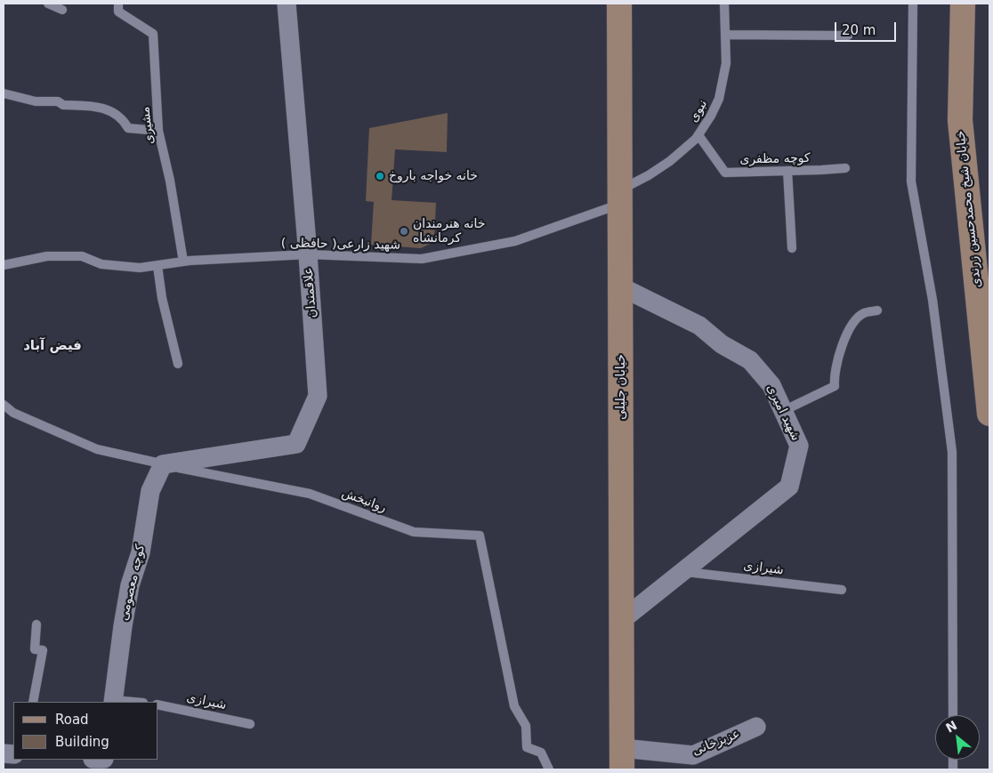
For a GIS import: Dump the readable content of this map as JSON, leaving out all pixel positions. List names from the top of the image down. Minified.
{"streets":{"main road":["خیابان شیخ محمدحسین زرندی","خیابان جلیلی"],"street":["علاقمندان","شهید امیری","کوچه معصومی","عزیزخانی"],"lane":["نبوی","مشیری","کوچه مظفری","شهید زارعی( حافظی )","روانبخش","شیرازی"]},"crossings":[["نبوی","کوچه مظفری"],["نبوی","شهید زارعی( حافظی )"],["نبوی","خیابان جلیلی"],["مشیری","شهید زارعی( حافظی )"],["شهید زارعی( حافظی )","علاقمندان"],["شهید زارعی( حافظی )","خیابان جلیلی"],["علاقمندان","روانبخش"],["علاقمندان","کوچه معصومی"],["خیابان جلیلی","شهید امیری"],["خیابان جلیلی","عزیزخانی"],["شهید امیری","شیرازی"],["روانبخش","کوچه معصومی"]],"districts":["فیض آباد"],"places":["خانه خواجه باروخ","خانه هنرمندان کرمانشاه"],"legend":["Road","Building"],"scale_bar":"20 m","north":"top left"}
